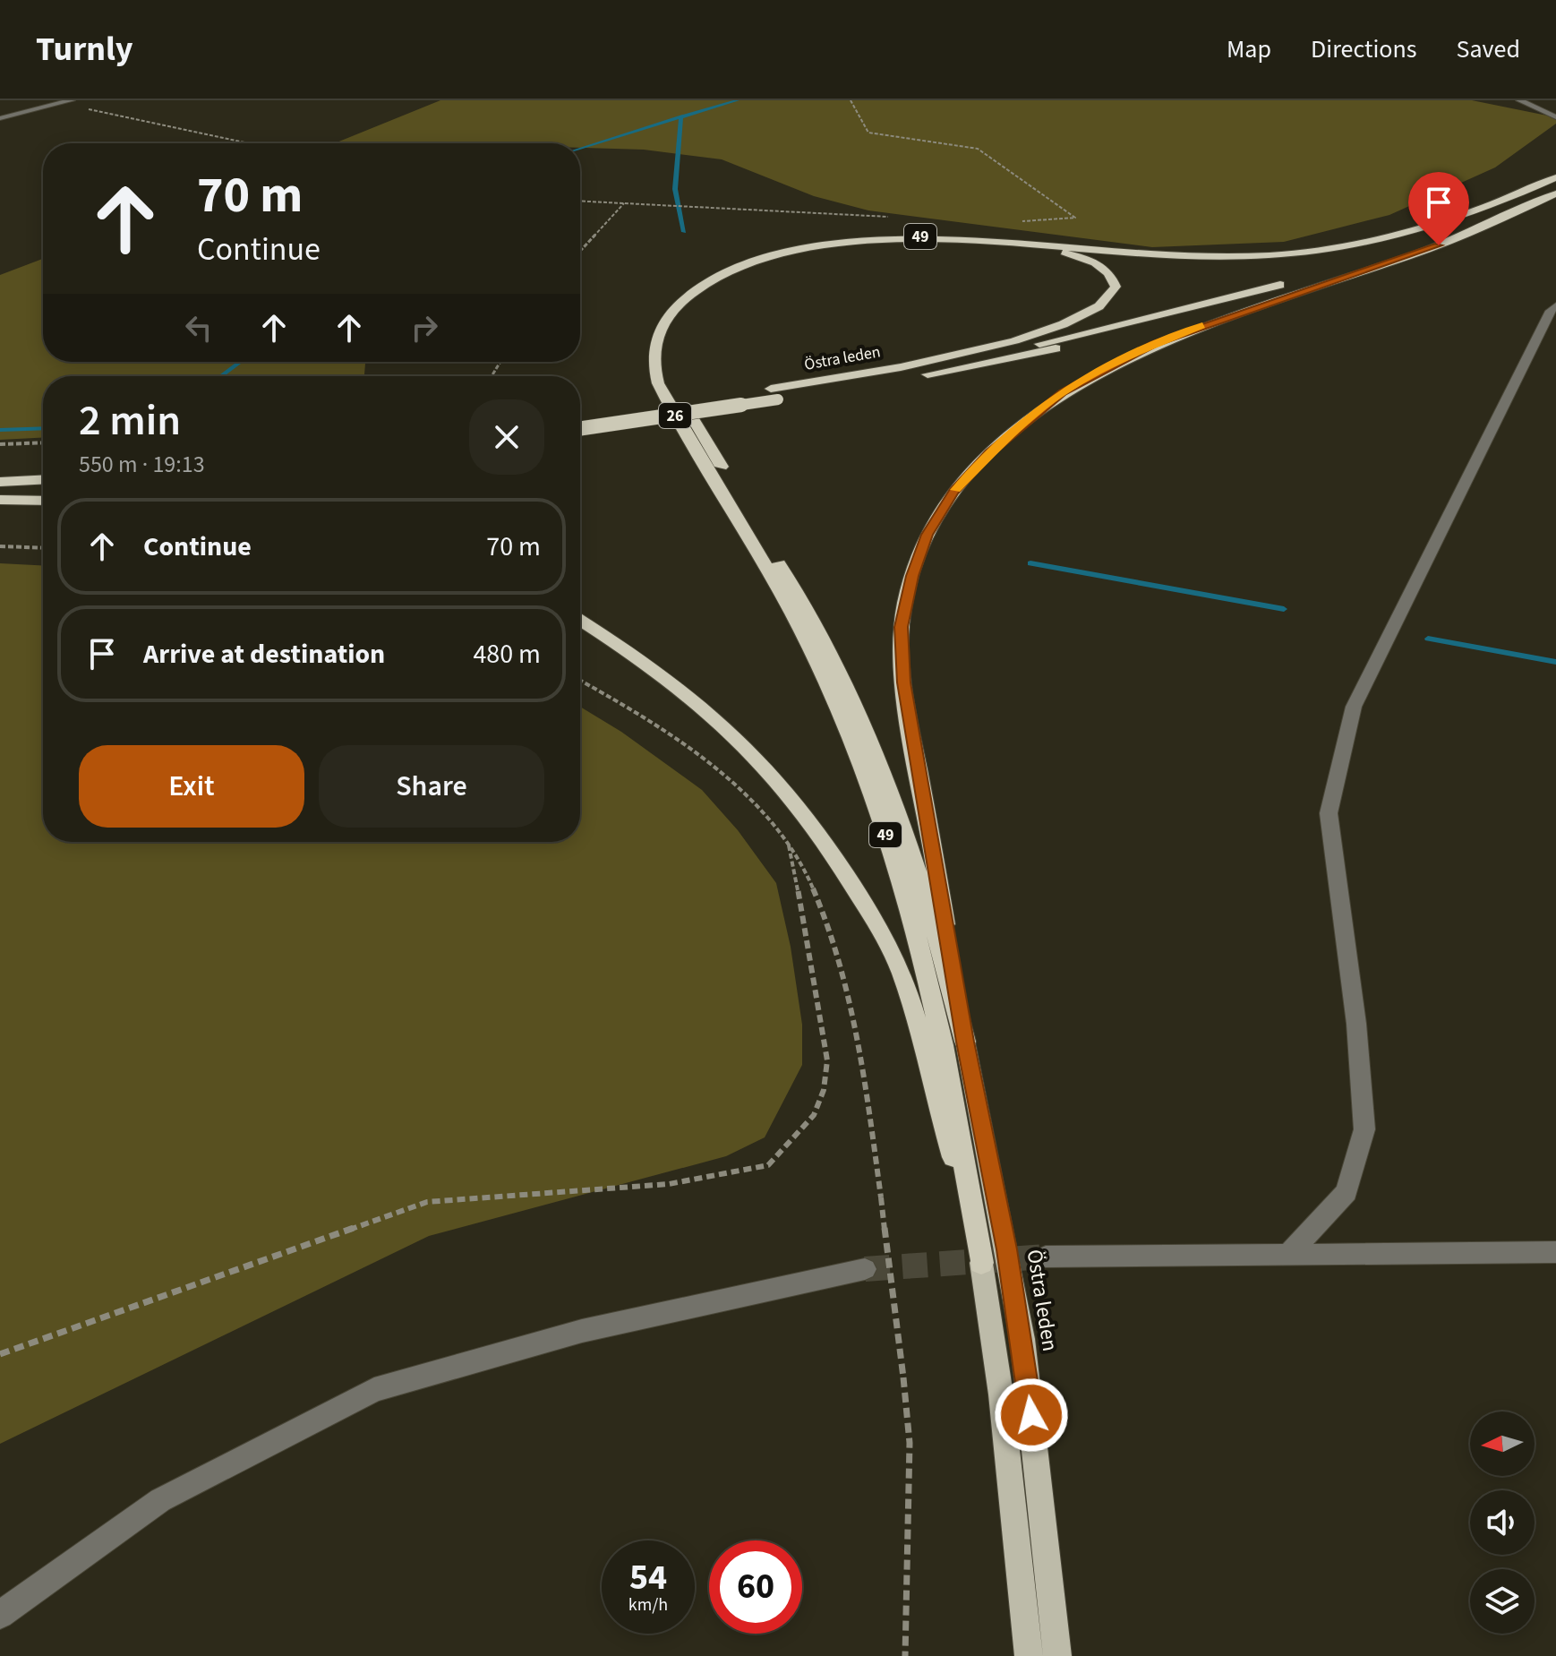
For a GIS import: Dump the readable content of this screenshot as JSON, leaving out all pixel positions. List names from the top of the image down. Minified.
{"streets":{"highway":["49","Östra leden","26"]},"crossings":[["49","Östra leden"],["49","26"],["Östra leden","26"]],"north":"left","page":{"header":"Turnly","nav":["Map","Directions","Saved"],"turn":["70 m","Continue"],"heading":["2 min","550 m · 19:13"],"list":[{"name":"Continue","value":"70 m"},{"name":"Arrive at destination","value":"480 m"}],"buttons":["Exit","Share"],"speed":"54 km/h","limit":"60"}}
